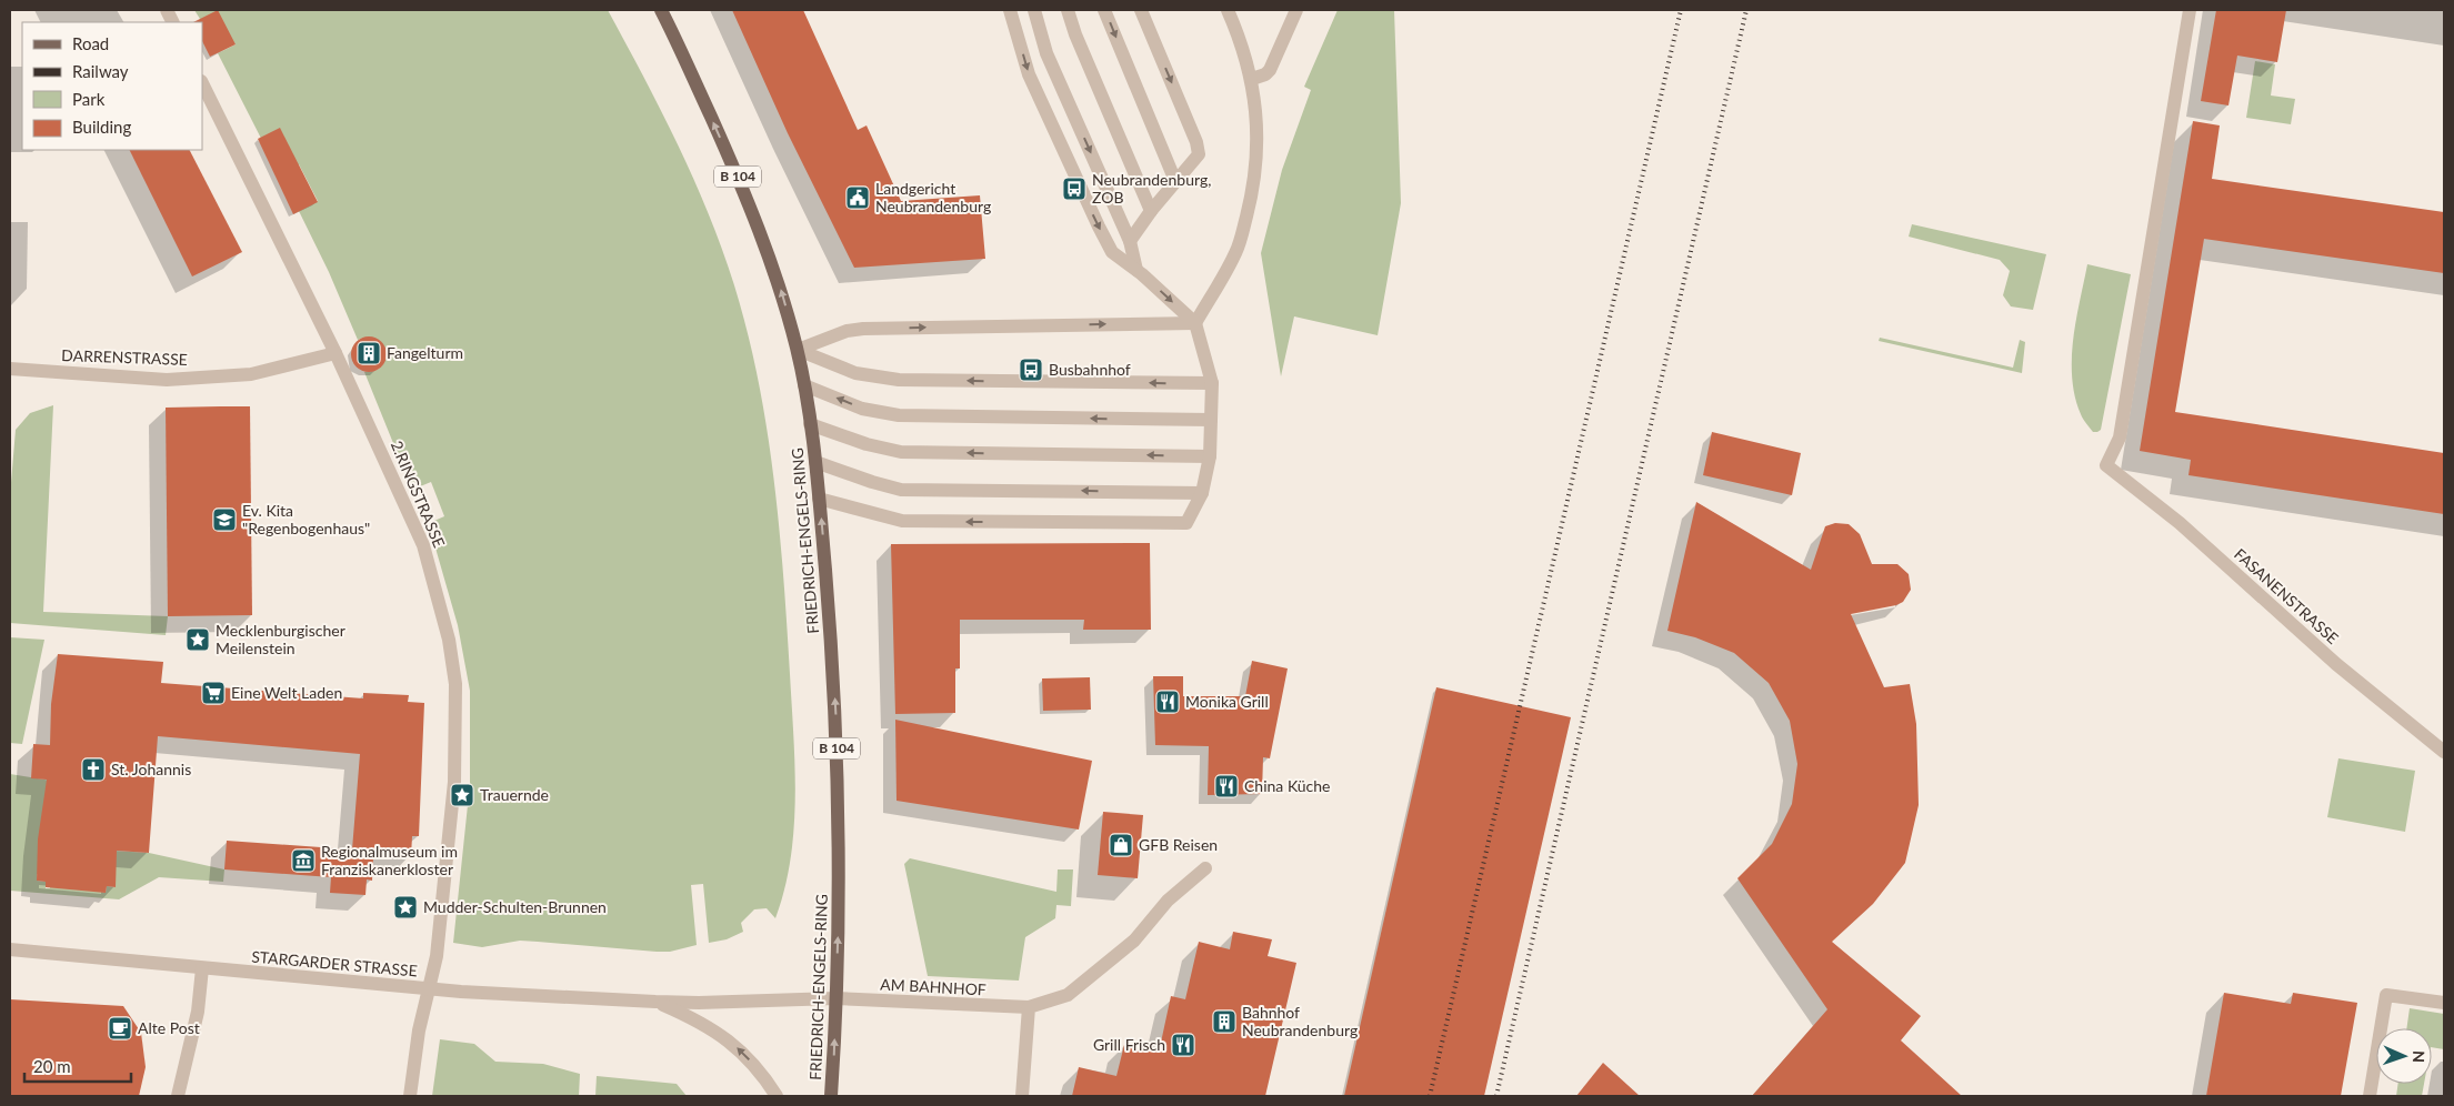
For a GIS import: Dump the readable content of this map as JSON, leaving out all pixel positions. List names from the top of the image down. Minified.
{"streets":{"main road":["B 104","FRIEDRICH-ENGELS-RING"],"street":["DARRENSTRASSE","2.RINGSTRASSE","FASANENSTRASSE","STARGARDER STRASSE","AM BAHNHOF"]},"crossings":[["DARRENSTRASSE","2.RINGSTRASSE"],["2.RINGSTRASSE","STARGARDER STRASSE"],["FRIEDRICH-ENGELS-RING","STARGARDER STRASSE"],["FRIEDRICH-ENGELS-RING","AM BAHNHOF"],["STARGARDER STRASSE","AM BAHNHOF"]],"one_way":["FRIEDRICH-ENGELS-RING"],"places":{"bus stop":["Neubrandenburg, ZOB","Busbahnhof"],"public building":["Landgericht Neubrandenburg"],"building":["Fangelturm","Bahnhof Neubrandenburg"],"school or university":["Ev. Kita \"Regenbogenhaus\""],"place":["Mecklenburgischer Meilenstein","Trauernde","Mudder-Schulten-Brunnen"],"supermarket":["Eine Welt Laden"],"restaurant":["Monika Grill","China Küche","Grill Frisch"],"church":["St. Johannis"],"shop":["GFB Reisen"],"museum":["Regionalmuseum im Franziskanerkloster"],"cafe":["Alte Post"]},"legend":["Road","Railway","Park","Building"],"scale_bar":"20 m","north":"right"}
